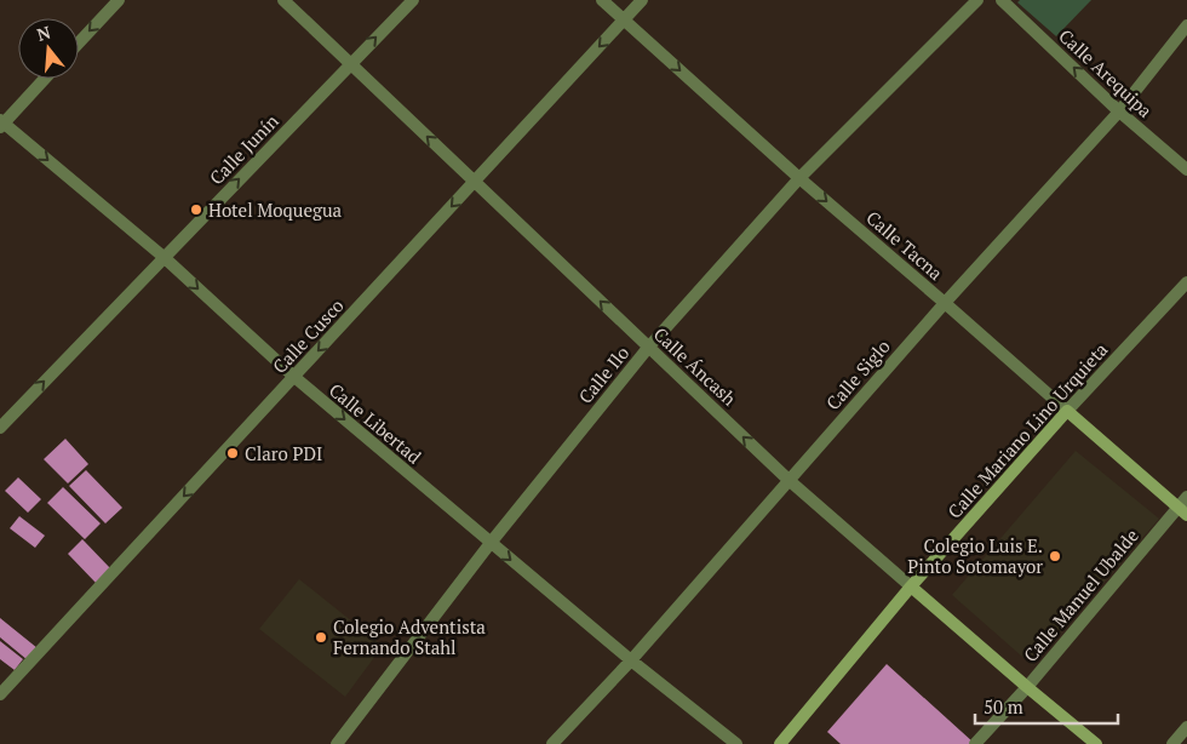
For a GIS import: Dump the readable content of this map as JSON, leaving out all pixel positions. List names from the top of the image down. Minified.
{"streets":{"main road":["Calle Tacna","Calle Áncash","Calle Mariano Lino Urquieta"],"street":["Calle Arequipa","Calle Junín","Calle Cusco","Calle Ilo","Calle Siglo","Calle Libertad","Calle Manuel Ubalde"]},"crossings":[["Calle Arequipa","Calle Siglo"],["Calle Junín","Calle Áncash"],["Calle Junín","Calle Libertad"],["Calle Tacna","Calle Cusco"],["Calle Tacna","Calle Ilo"],["Calle Tacna","Calle Siglo"],["Calle Tacna","Calle Mariano Lino Urquieta"],["Calle Tacna","Calle Manuel Ubalde"],["Calle Cusco","Calle Áncash"],["Calle Cusco","Calle Libertad"],["Calle Áncash","Calle Ilo"],["Calle Áncash","Calle Siglo"],["Calle Áncash","Calle Mariano Lino Urquieta"],["Calle Áncash","Calle Manuel Ubalde"],["Calle Ilo","Calle Libertad"],["Calle Siglo","Calle Libertad"]],"one_way":["Calle Arequipa","Calle Junín","Calle Tacna","Calle Cusco","Calle Áncash","Calle Libertad"],"places":["Hotel Moquegua","Claro PDI","Colegio Luis E. Pinto Sotomayor","Colegio Adventista Fernando Stahl"],"scale_bar":"50 m","north":"top"}
